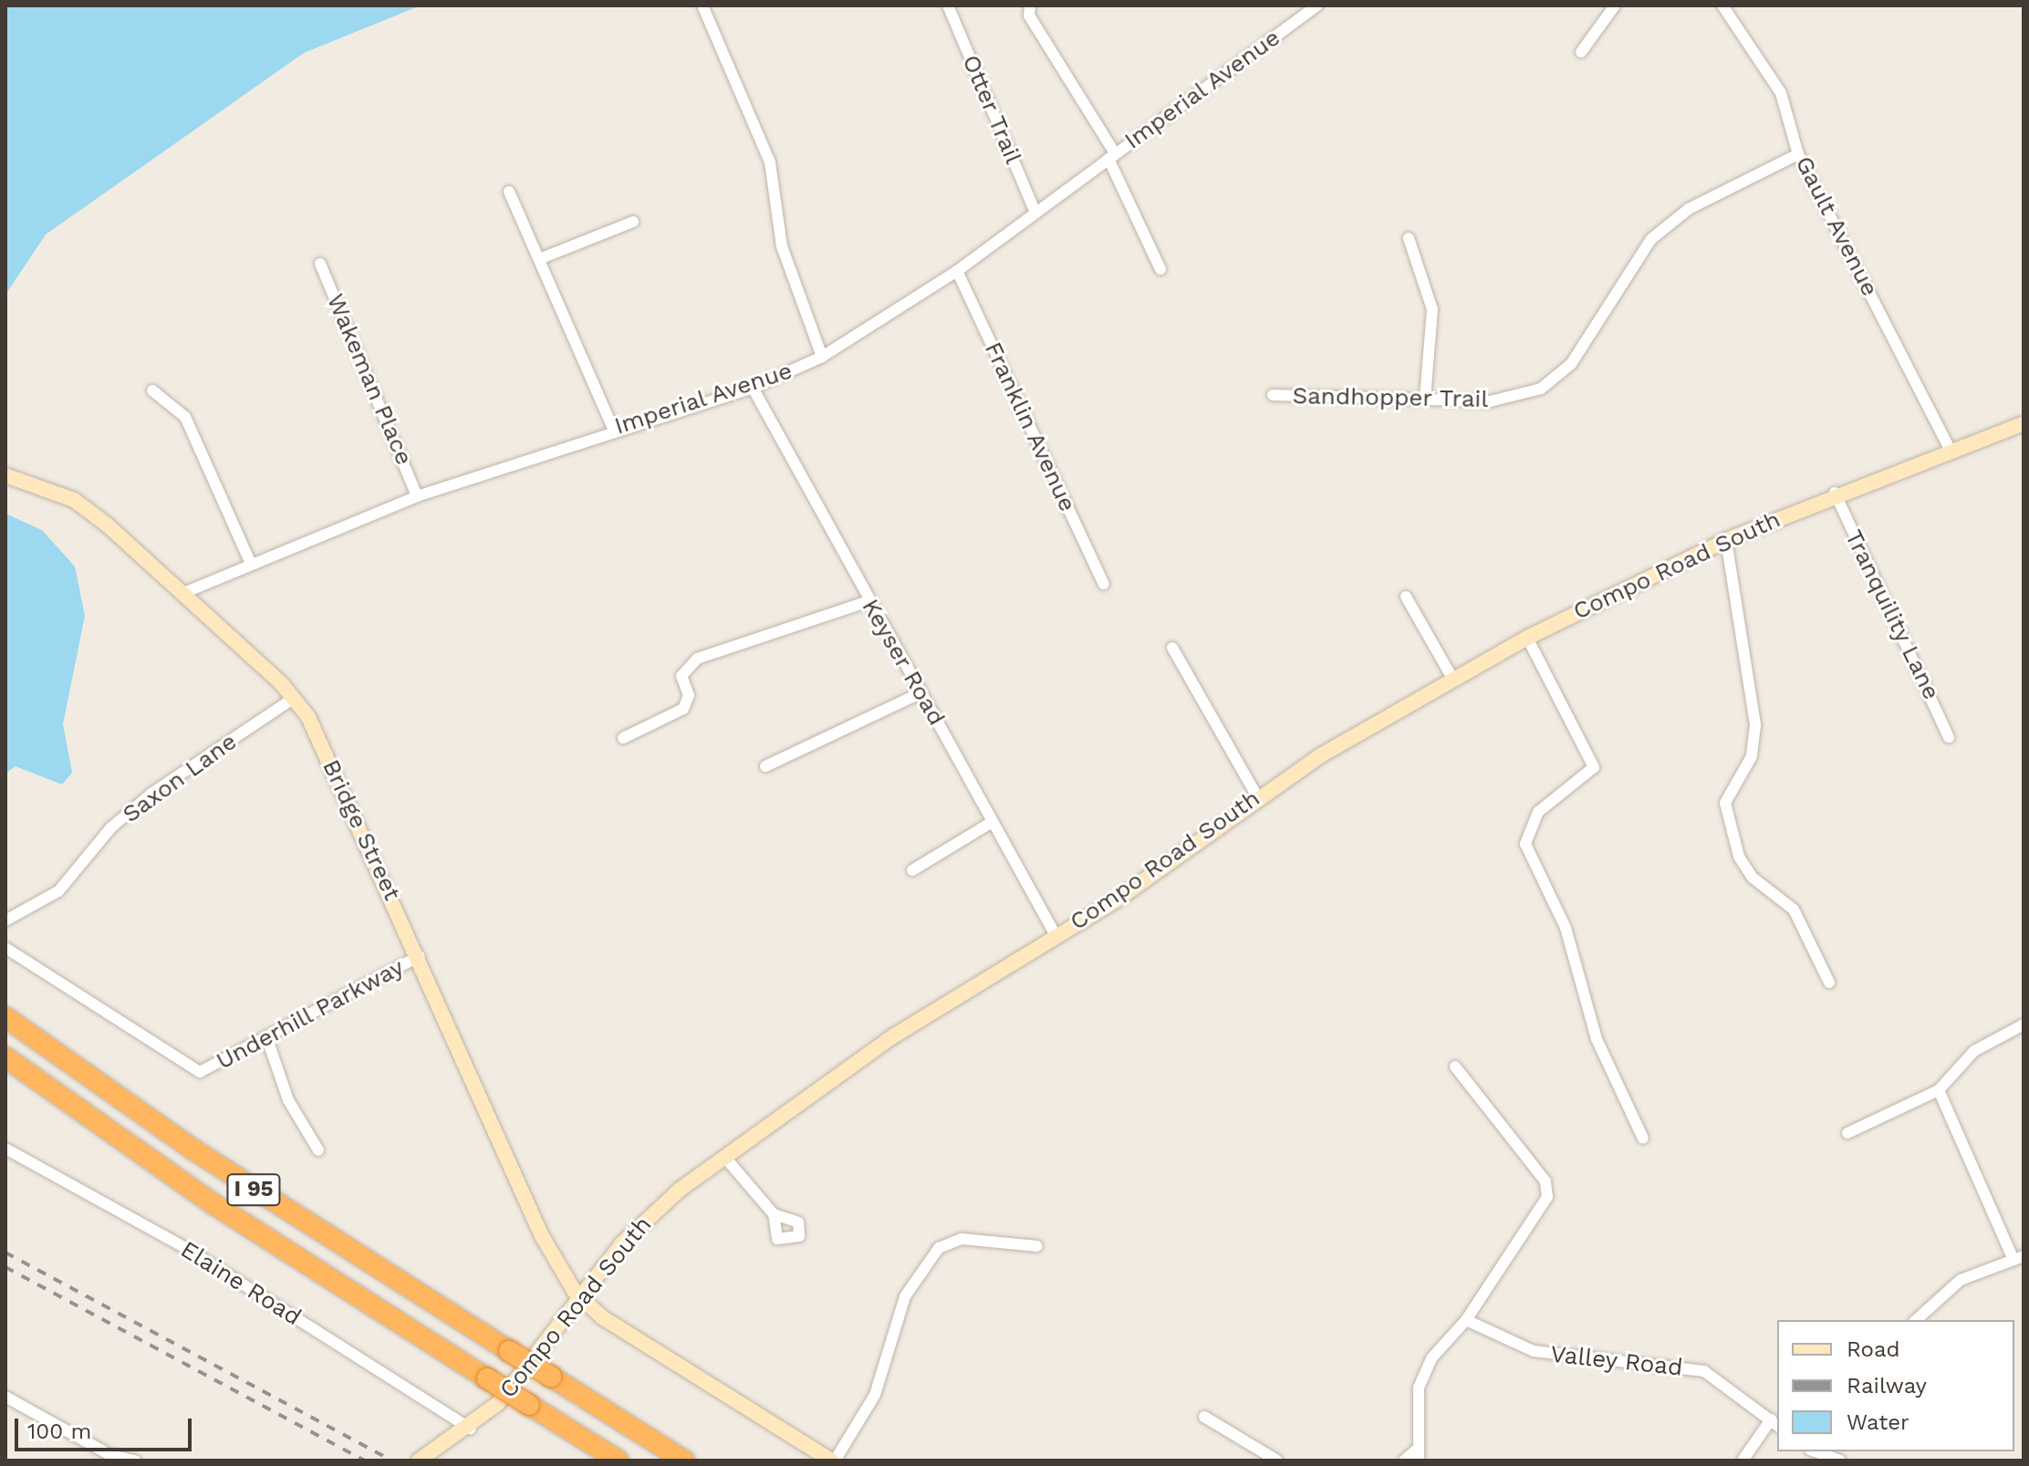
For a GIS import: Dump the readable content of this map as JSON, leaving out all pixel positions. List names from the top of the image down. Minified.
{"streets":{"highway":["I 95"],"main road":["Compo Road South","Bridge Street"],"street":["Imperial Avenue","Otter Trail","Gault Avenue","Wakeman Place","Sandhopper Trail","Franklin Avenue","Tranquility Lane","Keyser Road","Saxon Lane","Underhill Parkway","Elaine Road","Valley Road"]},"crossings":[["Imperial Avenue","Otter Trail"],["Imperial Avenue","Wakeman Place"],["Imperial Avenue","Franklin Avenue"],["Imperial Avenue","Keyser Road"],["Imperial Avenue","Bridge Street"],["Gault Avenue","Sandhopper Trail"],["Gault Avenue","Compo Road South"],["Compo Road South","Tranquility Lane"],["Compo Road South","Keyser Road"],["Compo Road South","Bridge Street"],["Compo Road South","Elaine Road"],["Saxon Lane","Bridge Street"],["Bridge Street","Underhill Parkway"]],"legend":["Road","Railway","Water"],"scale_bar":"100 m"}
